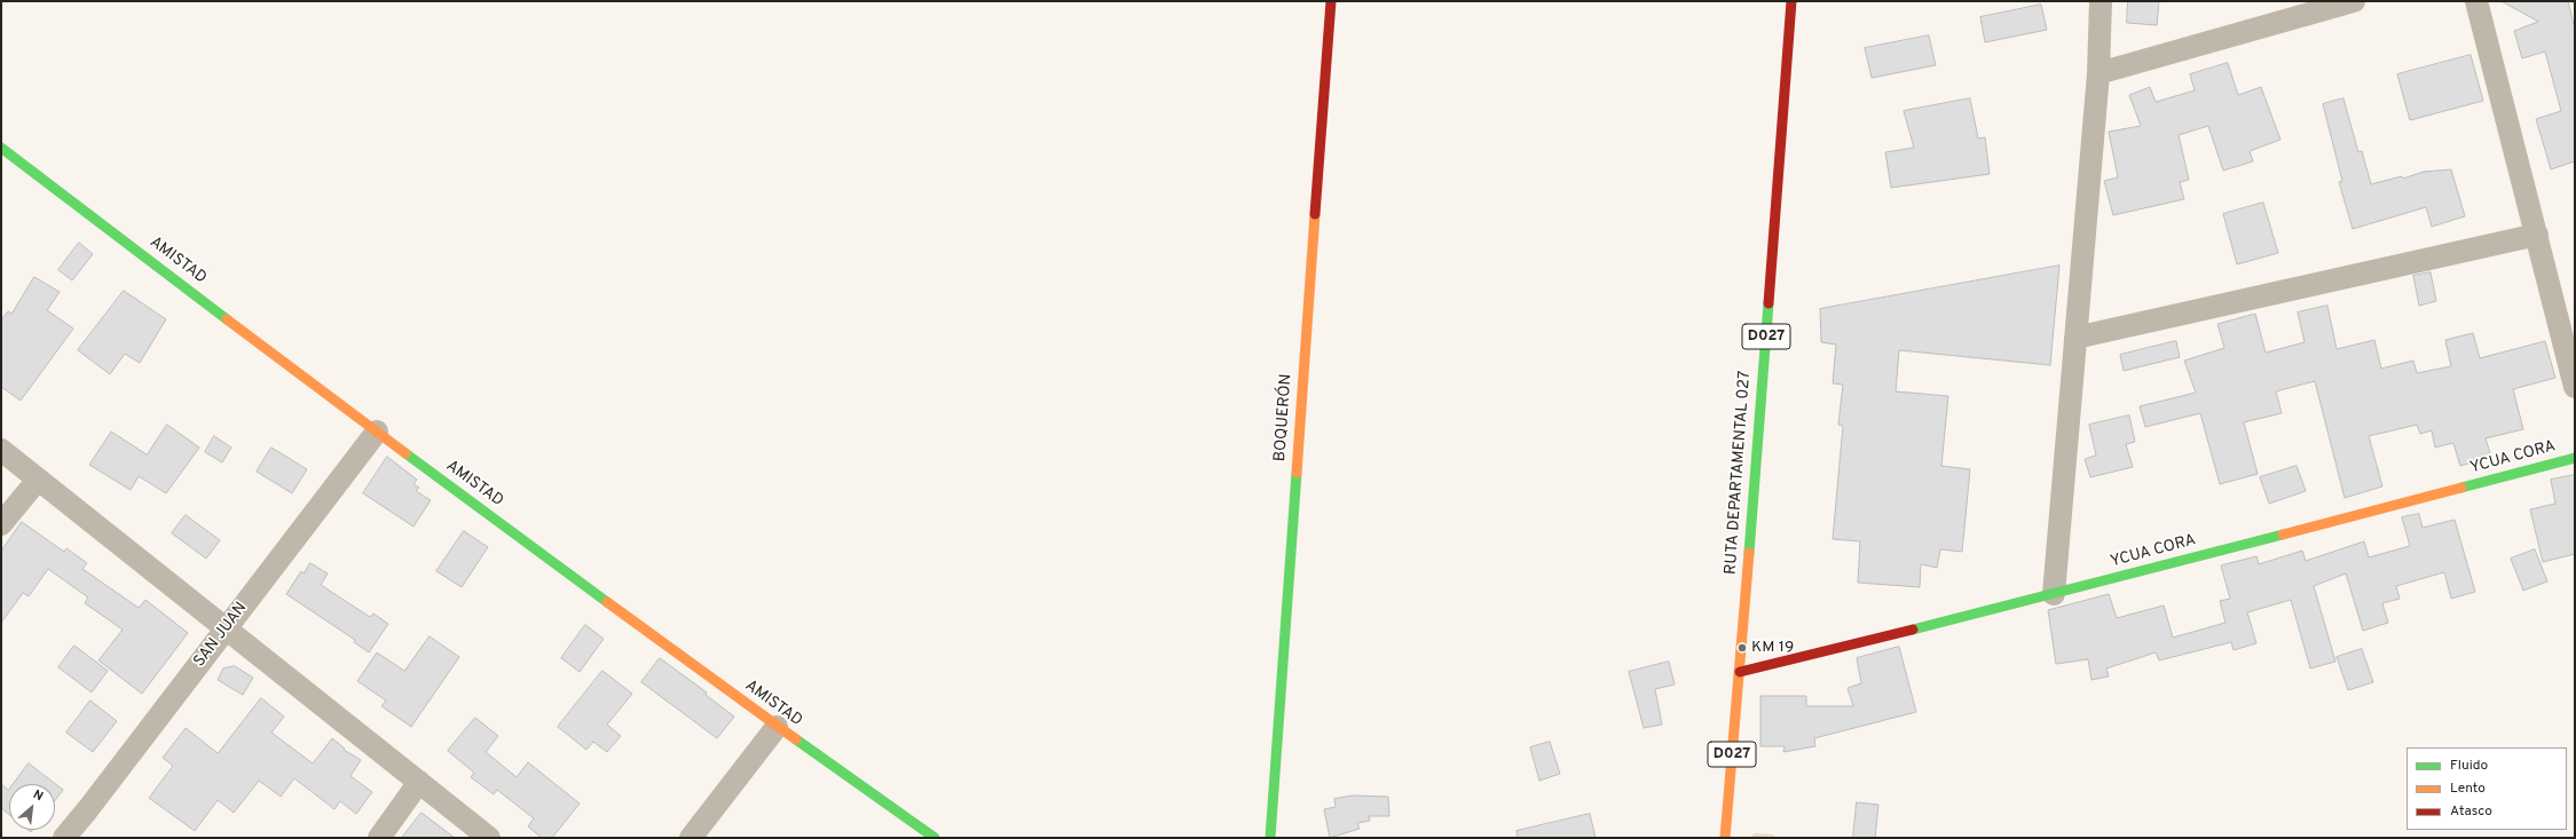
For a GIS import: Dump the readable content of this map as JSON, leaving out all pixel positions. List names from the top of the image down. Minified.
{"streets":{"street":["AMISTAD","D027","BOQUERÓN","YCUA CORA","RUTA DEPARTAMENTAL 027","SAN JUAN"]},"crossings":[["AMISTAD","SAN JUAN"],["YCUA CORA","RUTA DEPARTAMENTAL 027"]],"places":["KM 19"],"legend":["Fluido","Lento","Atasco"],"north":"top right"}
